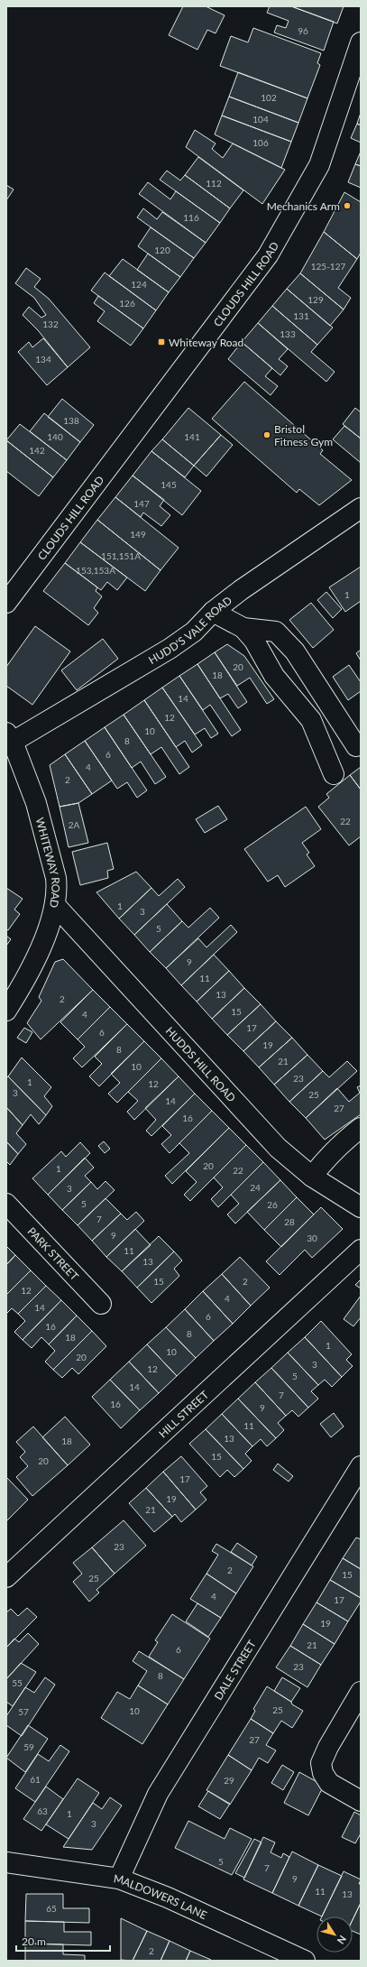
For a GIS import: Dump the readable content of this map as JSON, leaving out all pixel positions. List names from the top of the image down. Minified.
{"streets":{"street":["CLOUDS HILL ROAD","HUDD'S VALE ROAD","WHITEWAY ROAD","HUDDS HILL ROAD","PARK STREET","HILL STREET","DALE STREET","MALDOWERS LANE"]},"crossings":[["HUDD'S VALE ROAD","WHITEWAY ROAD"],["WHITEWAY ROAD","HUDDS HILL ROAD"],["DALE STREET","MALDOWERS LANE"]],"places":{"other":["Mechanics Arm","Bristol Fitness Gym"],"transit":["Whiteway Road"]},"house_numbers":["96","102","104","106","112","116","120","125-127","124","129","126","131","132","133","134","138","140","141","142","145","147","149","151,151A","153,153A","1","20","18","14","12","10","8","6","4","2","22","2A","1","3","5","9","11","13","2","15","4","17","6","19","8","21","10","23","1","12","3","25","14","27","16","20","1","22","24","3","5","26","7","28","9","30","11","13","15","2","12","4","14","6","16","8","18","1","10","20","3","12","5","14","7","16","9","11","13","18","15","20","17","19","21","23","2","15","25","4","17","19","21","6","23","8","55","25","10","57","27","59","61","29","63","1","3","5","7","9","11","13","65","2"],"scale_bar":"20 m","north":"bottom right"}
